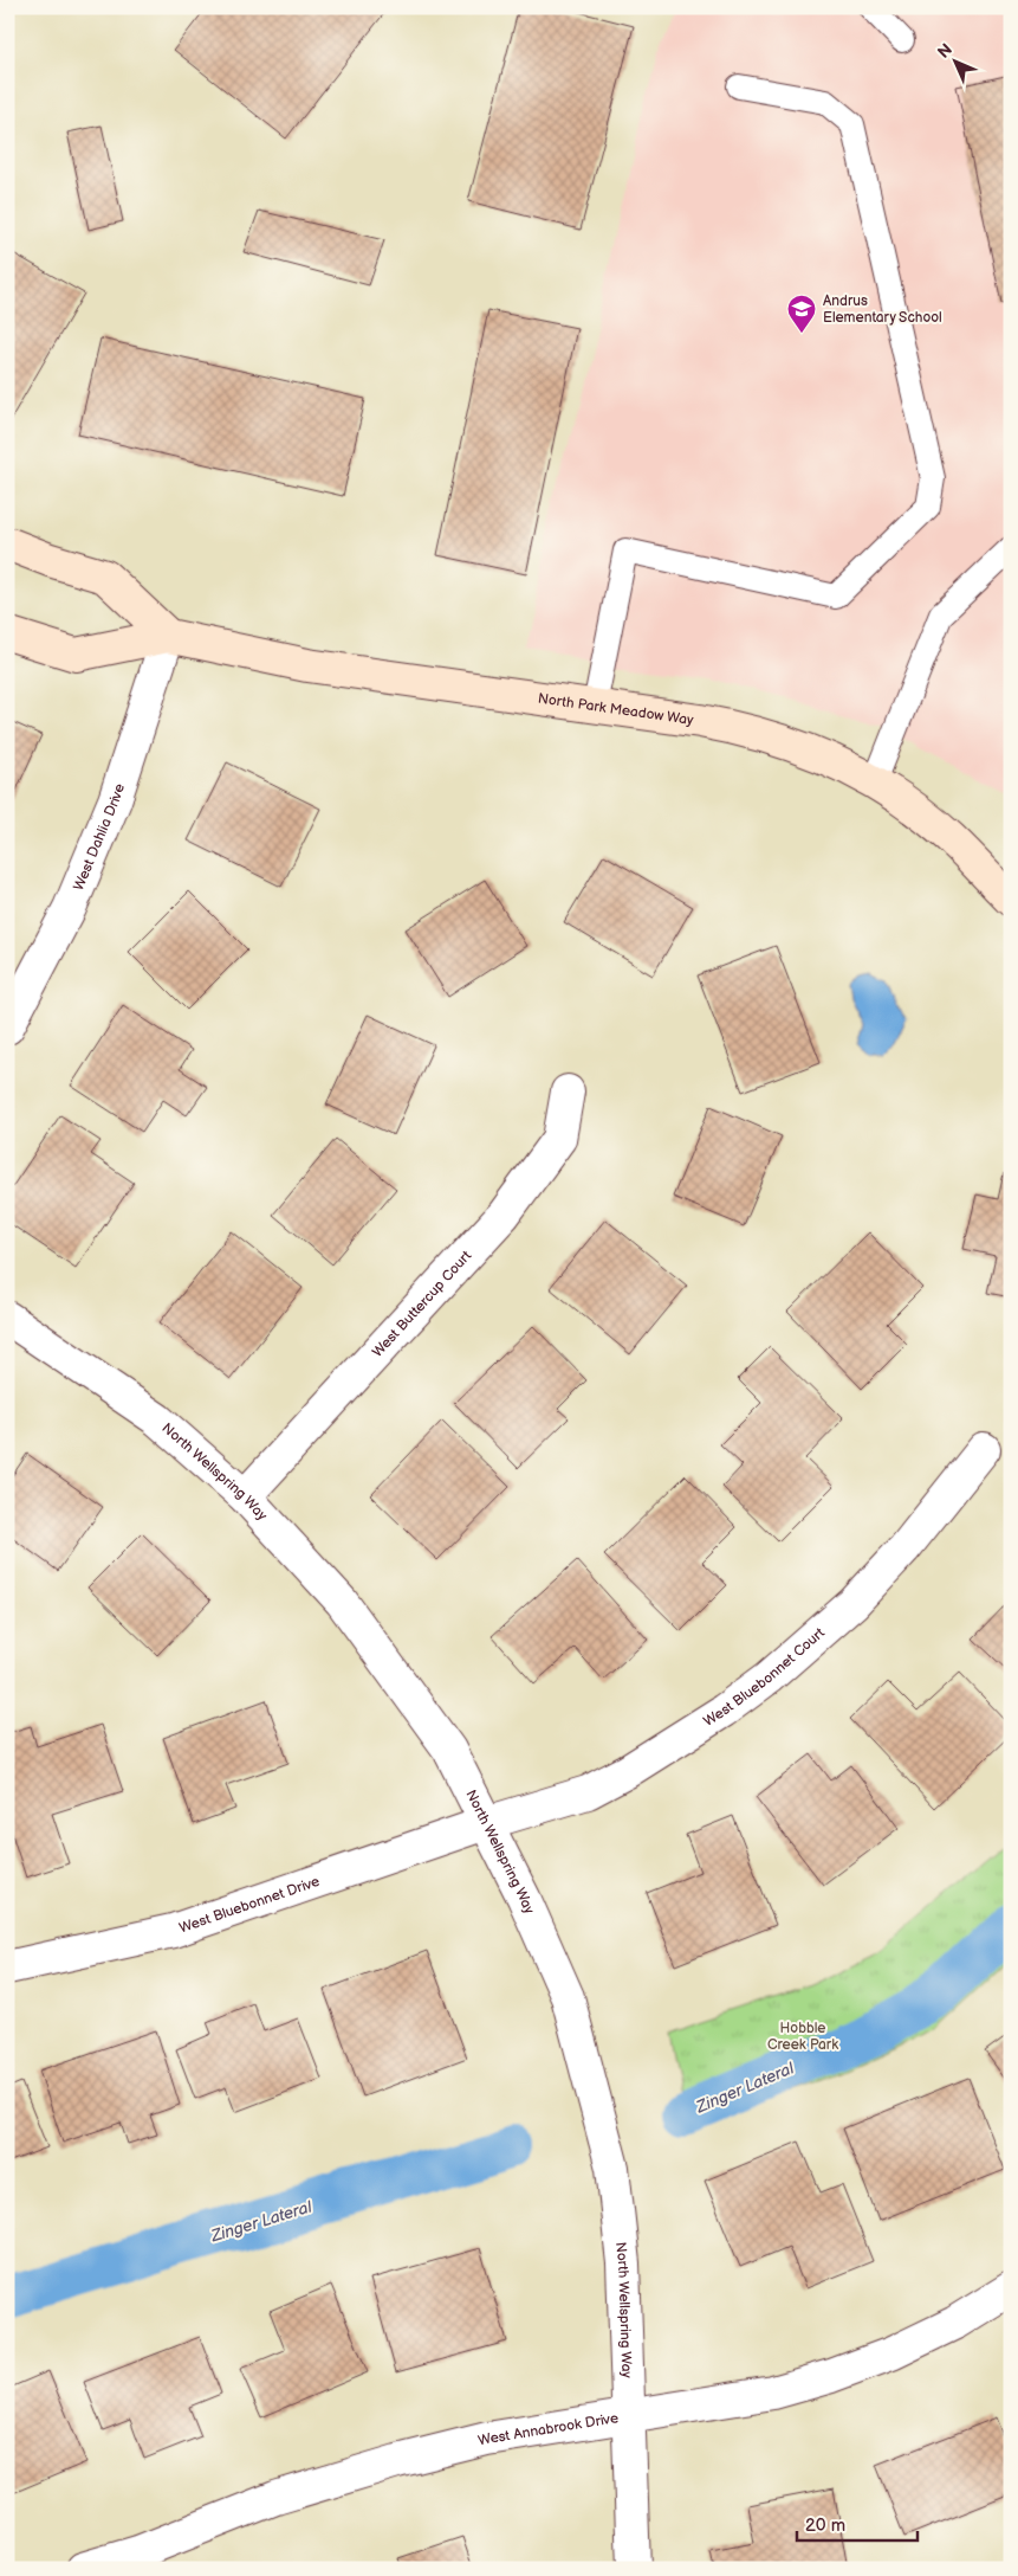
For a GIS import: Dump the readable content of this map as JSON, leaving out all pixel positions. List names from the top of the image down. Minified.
{"streets":{"street":["North Park Meadow Way","West Dahlia Drive","West Buttercup Court","North Wellspring Way","West Bluebonnet Court","West Bluebonnet Drive","West Annabrook Drive"]},"crossings":[["North Park Meadow Way","West Dahlia Drive"],["West Buttercup Court","North Wellspring Way"],["North Wellspring Way","West Bluebonnet Court"],["North Wellspring Way","West Bluebonnet Drive"],["North Wellspring Way","West Annabrook Drive"],["West Bluebonnet Court","West Bluebonnet Drive"]],"water":["Zinger Lateral"],"parks":["Hobble Creek Park"],"places":{"school or university":["Andrus Elementary School"]},"scale_bar":"20 m","north":"top left"}
